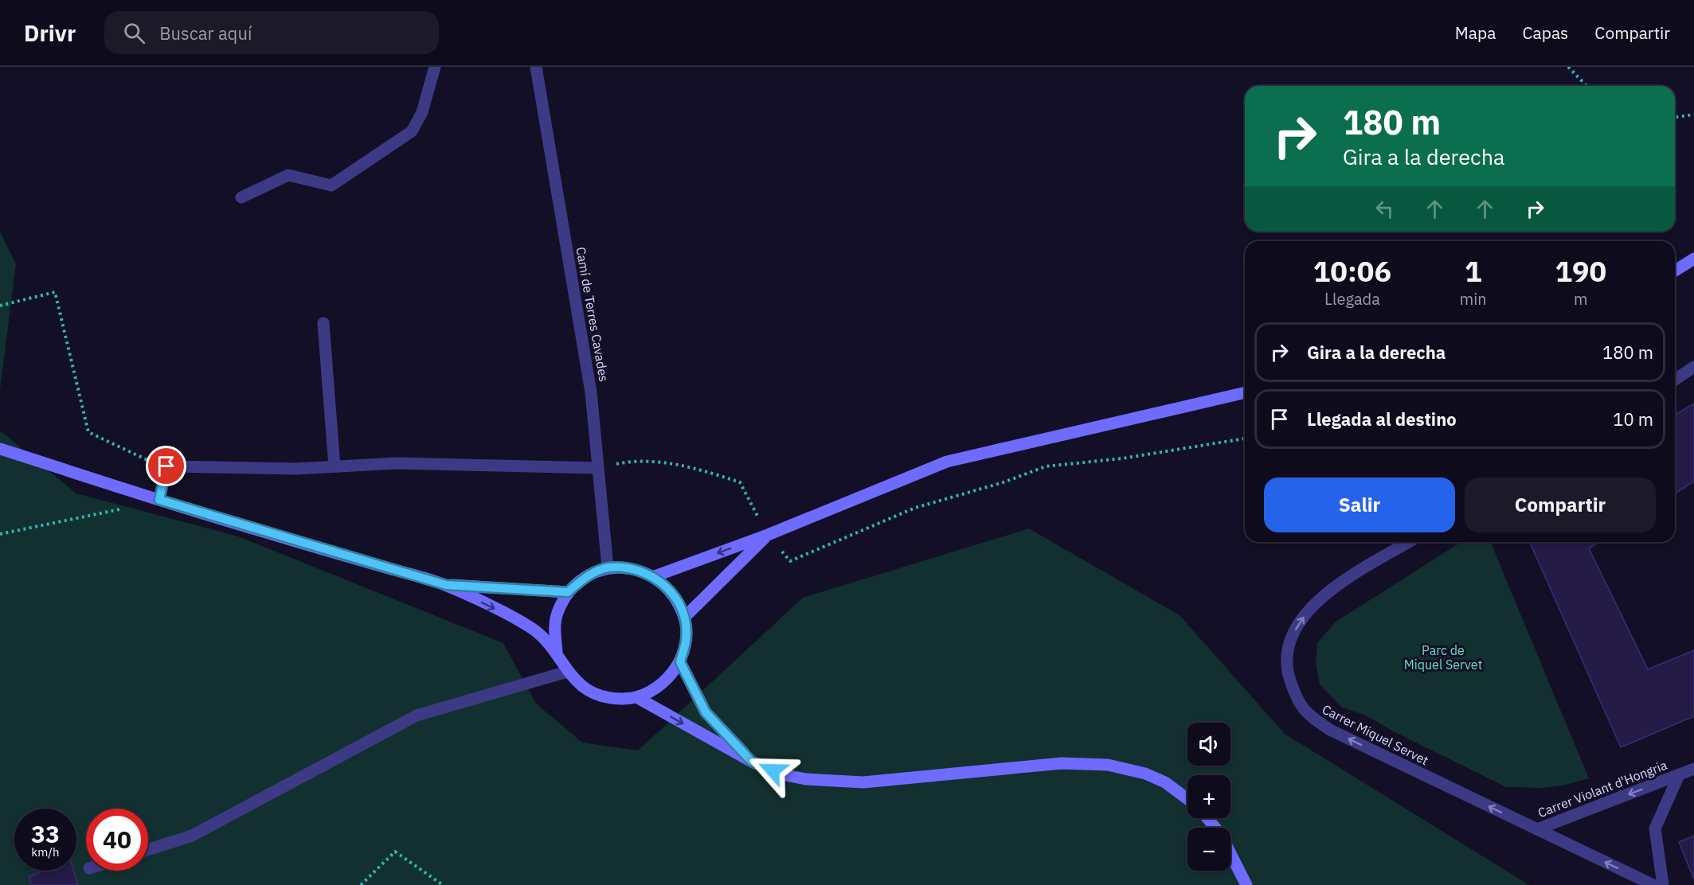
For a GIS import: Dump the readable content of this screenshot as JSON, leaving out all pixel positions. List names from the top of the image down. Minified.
{"streets":{"street":["Camí de Terres Cavades","Carrer Miquel Servet","Carrer Violant d'Hongria"]},"crossings":[["Carrer Miquel Servet","Carrer Violant d'Hongria"]],"one_way":["Carrer Violant d'Hongria"],"parks":["Parc de Miquel Servet"],"page":{"header":"Drivr","search":"Buscar aquí","nav":["Mapa","Capas","Compartir"],"turn":["180 m","Gira a la derecha"],"eta":["10:06","Llegada","1","min","190","m"],"list":[{"name":"Gira a la derecha","value":"180 m"},{"name":"Llegada al destino","value":"10 m"}],"buttons":["Salir","Compartir"],"map_buttons":["+","−"],"speed":"33 km/h","limit":"40"}}
